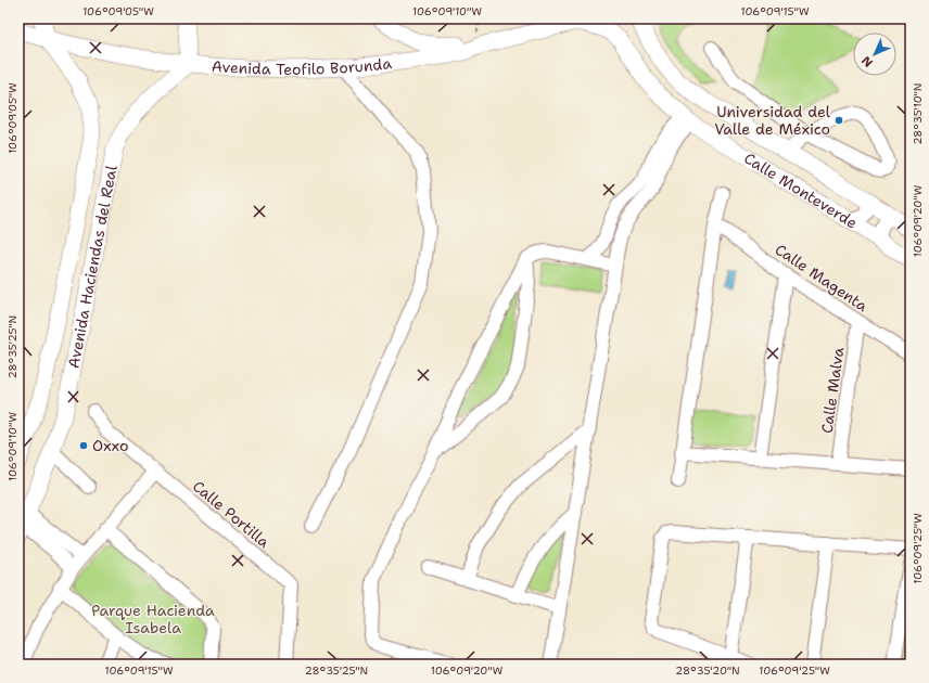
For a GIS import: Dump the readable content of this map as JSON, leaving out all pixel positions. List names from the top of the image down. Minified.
{"streets":{"main road":["Avenida Teofilo Borunda","Calle Monteverde","Avenida Haciendas del Real"],"street":["Calle Magenta","Calle Malva","Calle Portilla"]},"crossings":[["Avenida Teofilo Borunda","Avenida Haciendas del Real"],["Calle Magenta","Calle Malva"]],"parks":["Parque Hacienda Isabela"],"places":["Universidad del Valle de México","Oxxo"],"north":"bottom left","coordinates":["106°09'05\"W","106°09'10\"W","106°09'15\"W","28°35'10\"N","106°09'20\"W","28°35'25\"N","106°09'25\"W","28°35'20\"N"]}
